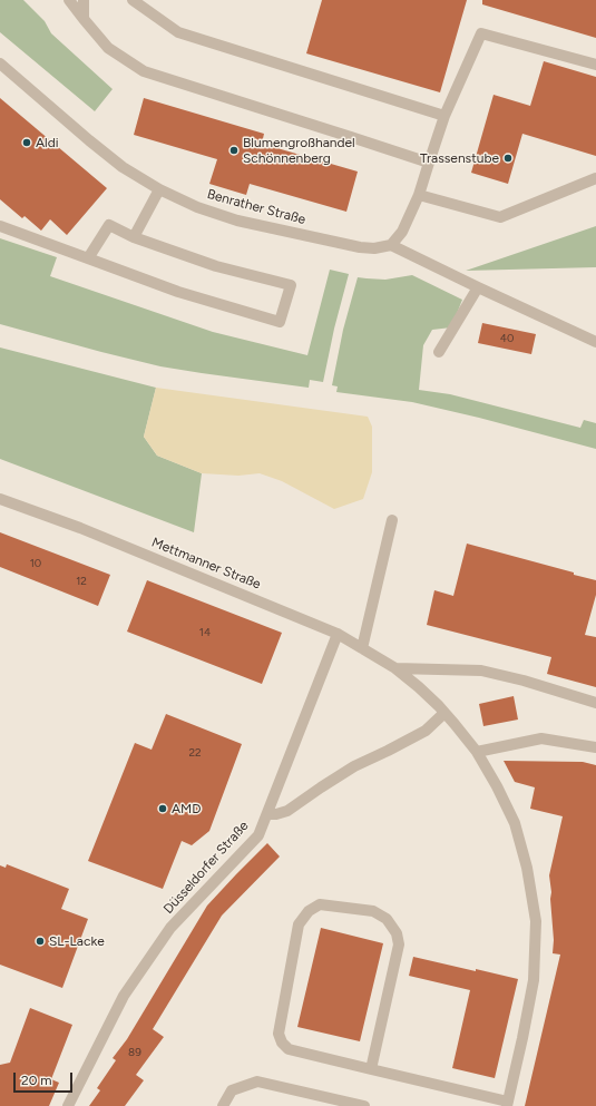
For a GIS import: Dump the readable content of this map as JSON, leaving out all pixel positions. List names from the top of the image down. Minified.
{"streets":{"street":["Benrather Straße","Mettmanner Straße","Düsseldorfer Straße"]},"crossings":[["Mettmanner Straße","Düsseldorfer Straße"]],"places":["Aldi","Blumengroßhandel Schönnenberg","Trassenstube","AMD","SL-Lacke"],"house_numbers":["40","10","12","14","22","89"],"scale_bar":"20 m"}
